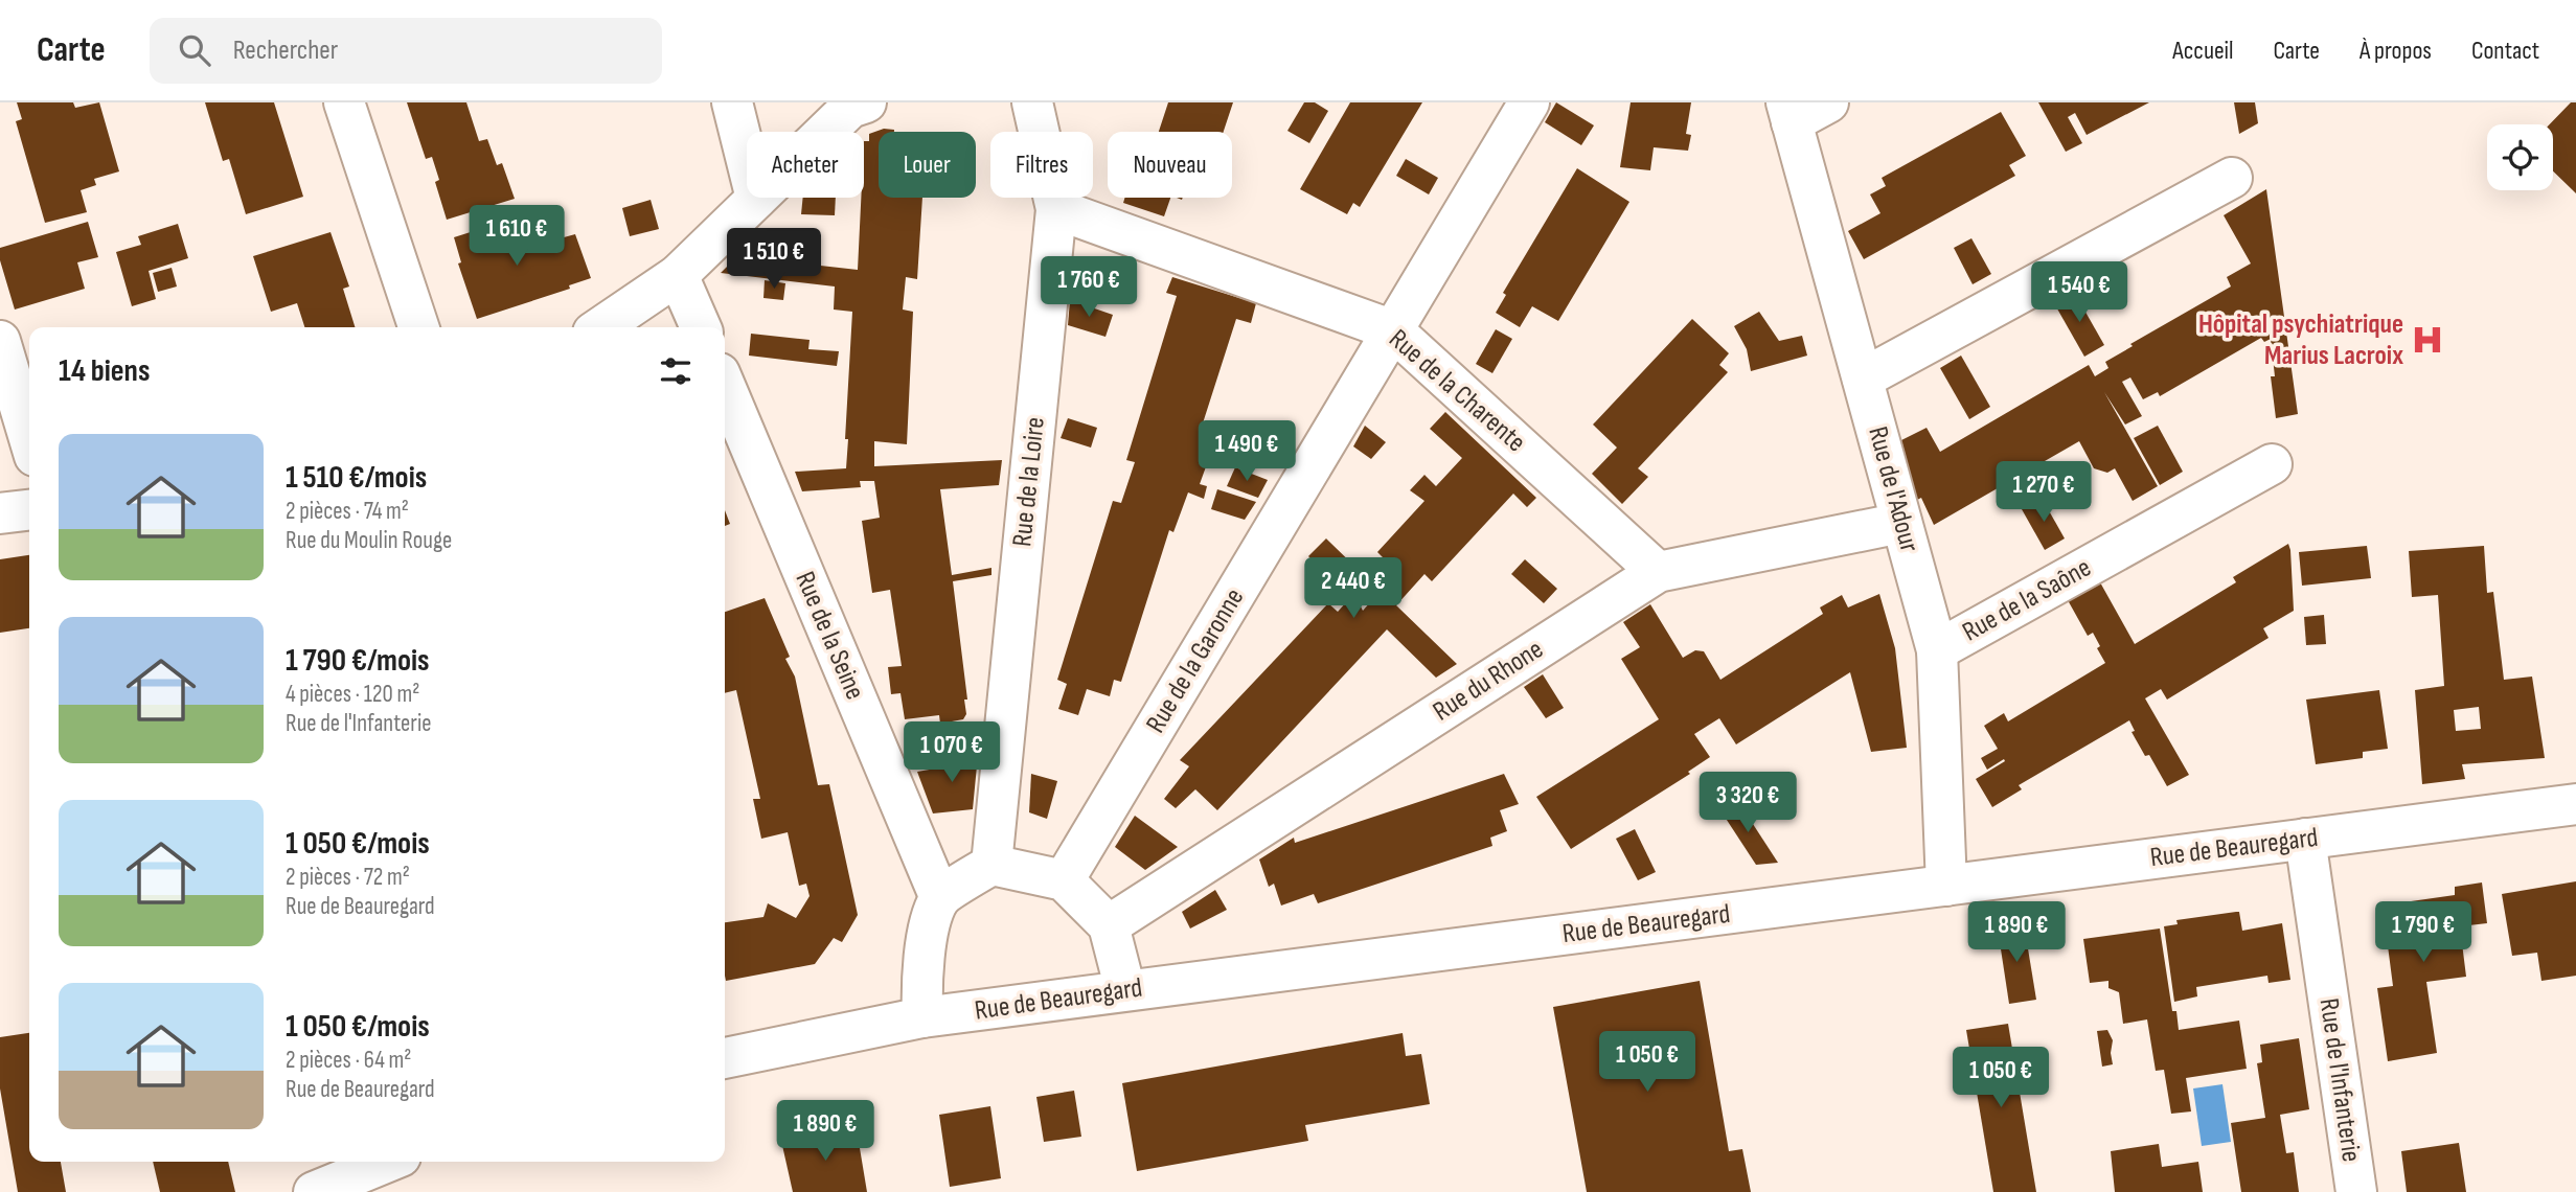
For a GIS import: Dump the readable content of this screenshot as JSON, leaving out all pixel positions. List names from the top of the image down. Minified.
{"streets":{"street":["Rue de la Charente","Rue de la Loire","Rue de l'Adour","Rue de la Saône","Rue de la Seine","Rue de la Garonne","Rue du Rhone","Rue de Beauregard","Rue de l'Infanterie"]},"crossings":[["Rue de la Charente","Rue de la Loire"],["Rue de la Charente","Rue de la Garonne"],["Rue de la Charente","Rue du Rhone"],["Rue de l'Adour","Rue de la Saône"],["Rue de l'Adour","Rue du Rhone"],["Rue de l'Adour","Rue de Beauregard"],["Rue de Beauregard","Rue de l'Infanterie"]],"places":{"hospital":["Hôpital psychiatrique Marius Lacroix"]},"page":{"header":"Carte","search":"Rechercher","nav":["Accueil","Carte","À propos","Contact"],"chip":["Acheter","Louer","Filtres","Nouveau"],"price":["1 610 €","1 510 €","1 760 €","1 540 €","1 490 €","1 270 €","2 440 €","1 070 €","3 320 €","1 890 €","1 790 €","1 050 €","1 050 €","1 890 €"],"heading":"14 biens","list":[{"name":"1 510 €/mois","note":"2 pièces · 74 m² · Rue du Moulin Rouge"},{"name":"1 790 €/mois","note":"4 pièces · 120 m² · Rue de l'Infanterie"},{"name":"1 050 €/mois","note":"2 pièces · 72 m² · Rue de Beauregard"},{"name":"1 050 €/mois","note":"2 pièces · 64 m² · Rue de Beauregard"}]}}
